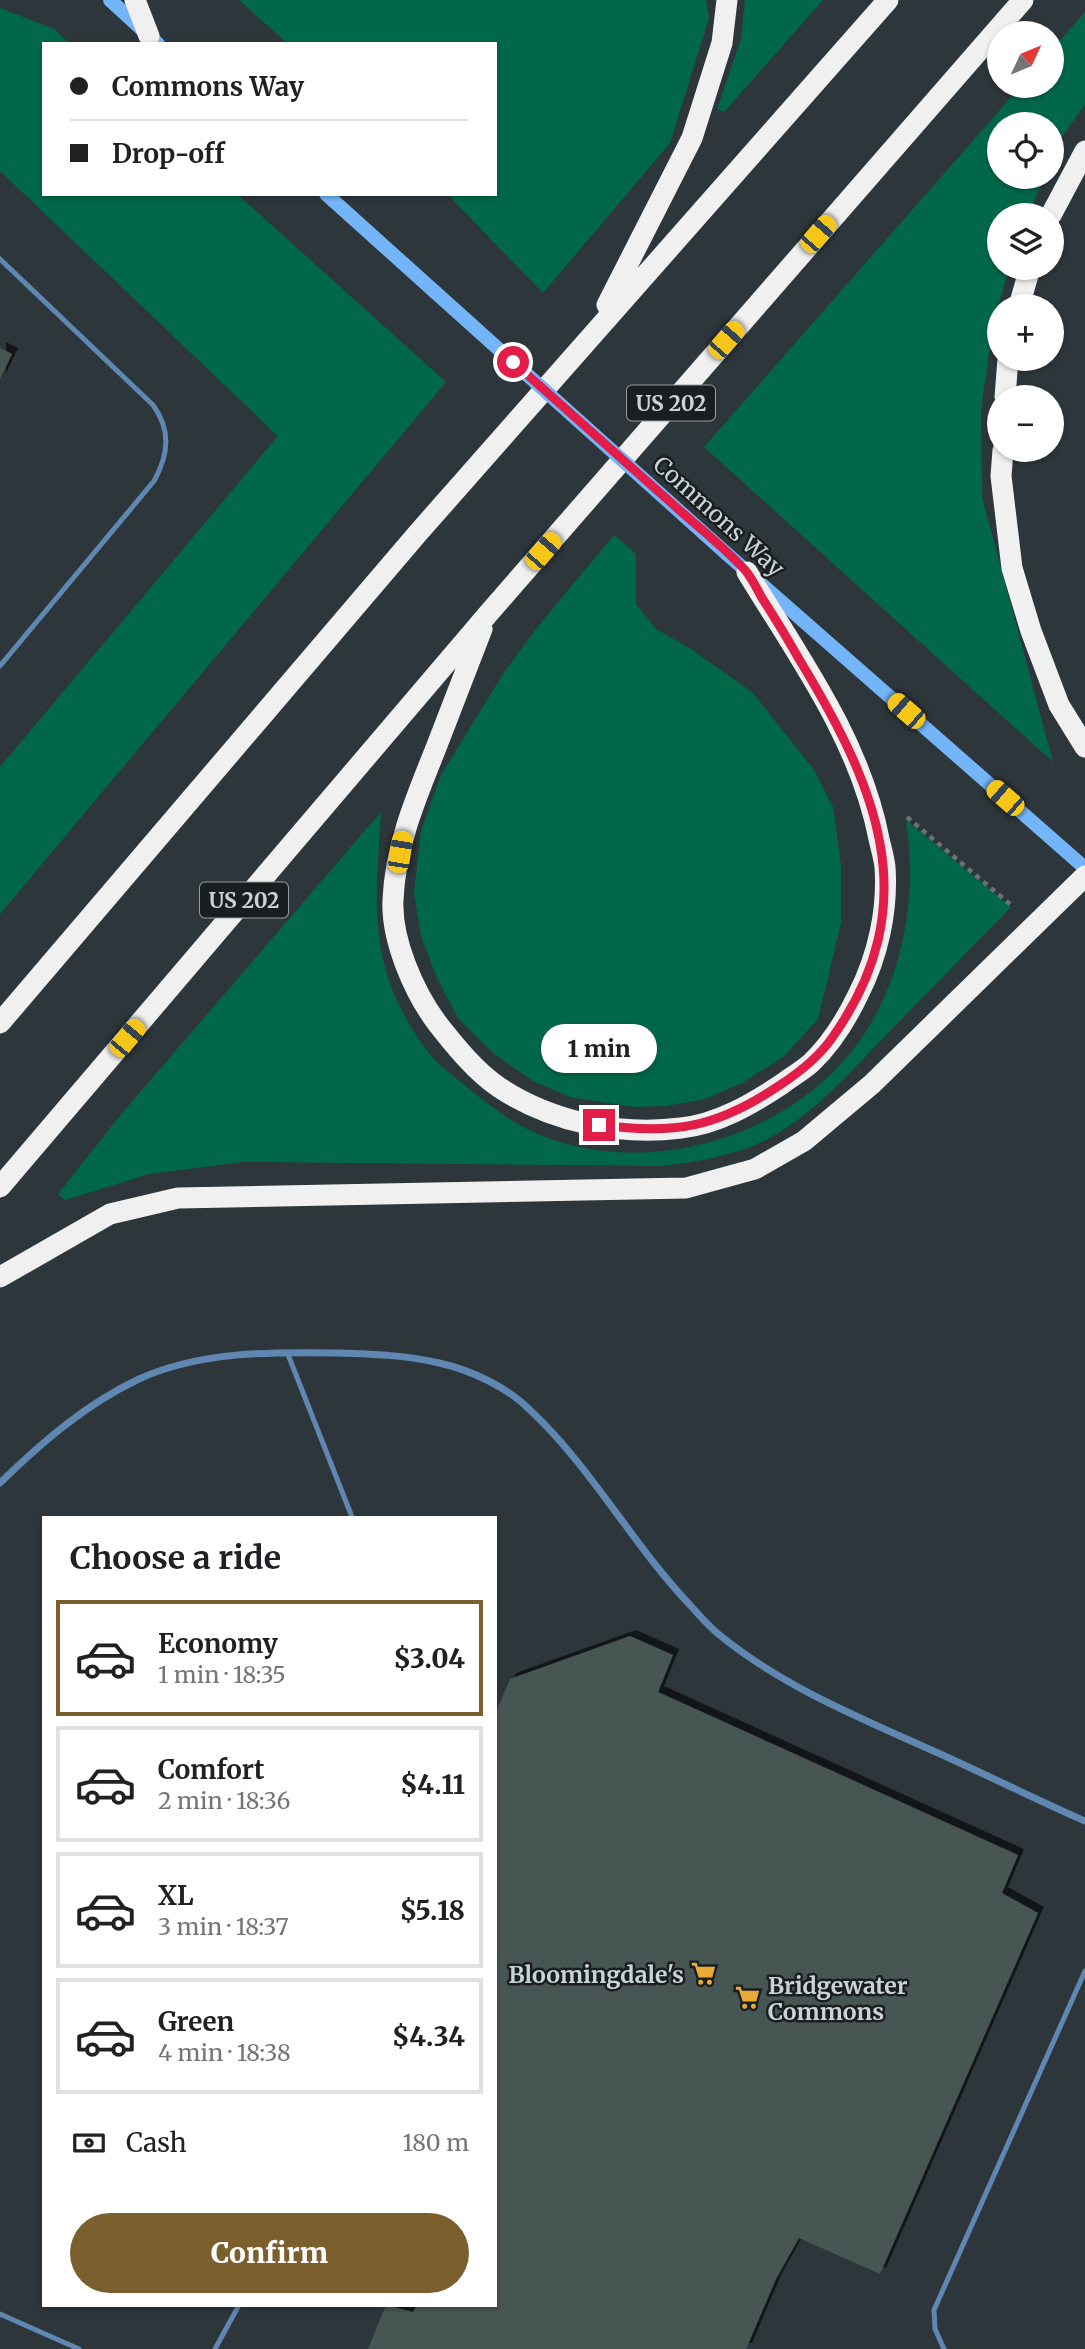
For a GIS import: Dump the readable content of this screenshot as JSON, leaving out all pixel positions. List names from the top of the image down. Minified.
{"streets":{"highway":["US 202"],"street":["Commons Way"]},"places":{"supermarket":["Bloomingdale's","Bridgewater Commons"]},"north":"top right","page":{"map_buttons":["+","−"],"banner":["Commons Way","Drop-off"],"bubble":"1 min","heading":"Choose a ride","list":[{"name":"Economy","note":"1 min · 18:35","value":"$3.04"},{"name":"Comfort","note":"2 min · 18:36","value":"$4.11"},{"name":"XL","note":"3 min · 18:37","value":"$5.18"},{"name":"Green","note":"4 min · 18:38","value":"$4.34"}],"pay":["Cash","180 m"],"buttons":"Confirm"}}
